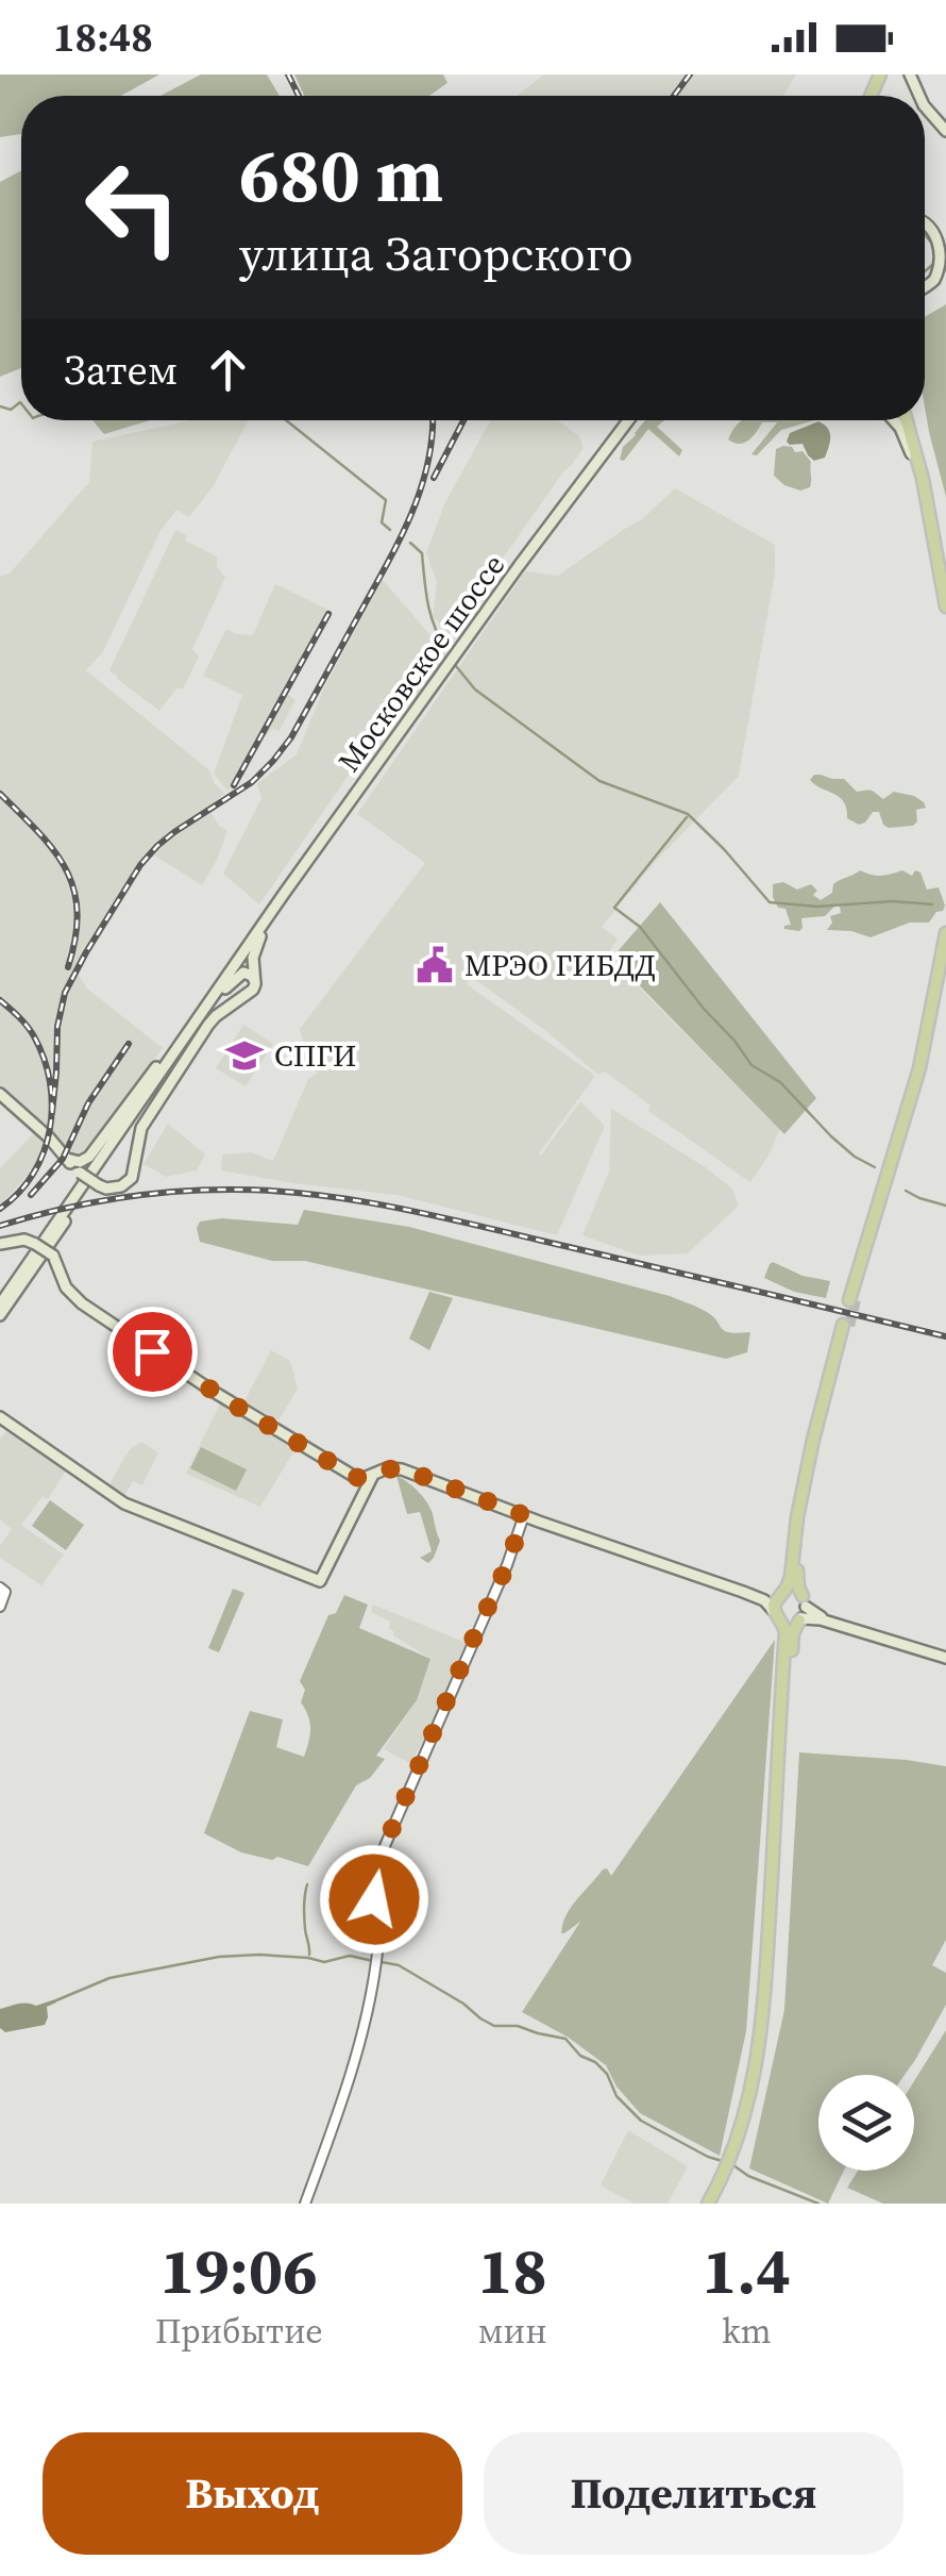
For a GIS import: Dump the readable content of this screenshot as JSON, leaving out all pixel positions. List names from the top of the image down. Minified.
{"streets":{"main road":["Московское шоссе"]},"places":{"public building":["МРЭО ГИБДД"],"school or university":["СПГИ"]},"page":{"status":"18:48","turn":["680 m","улица Загорского"],"then":"Затем","eta":["19:06","Прибытие","18","мин","1.4","km"],"buttons":["Выход","Поделиться"]}}
